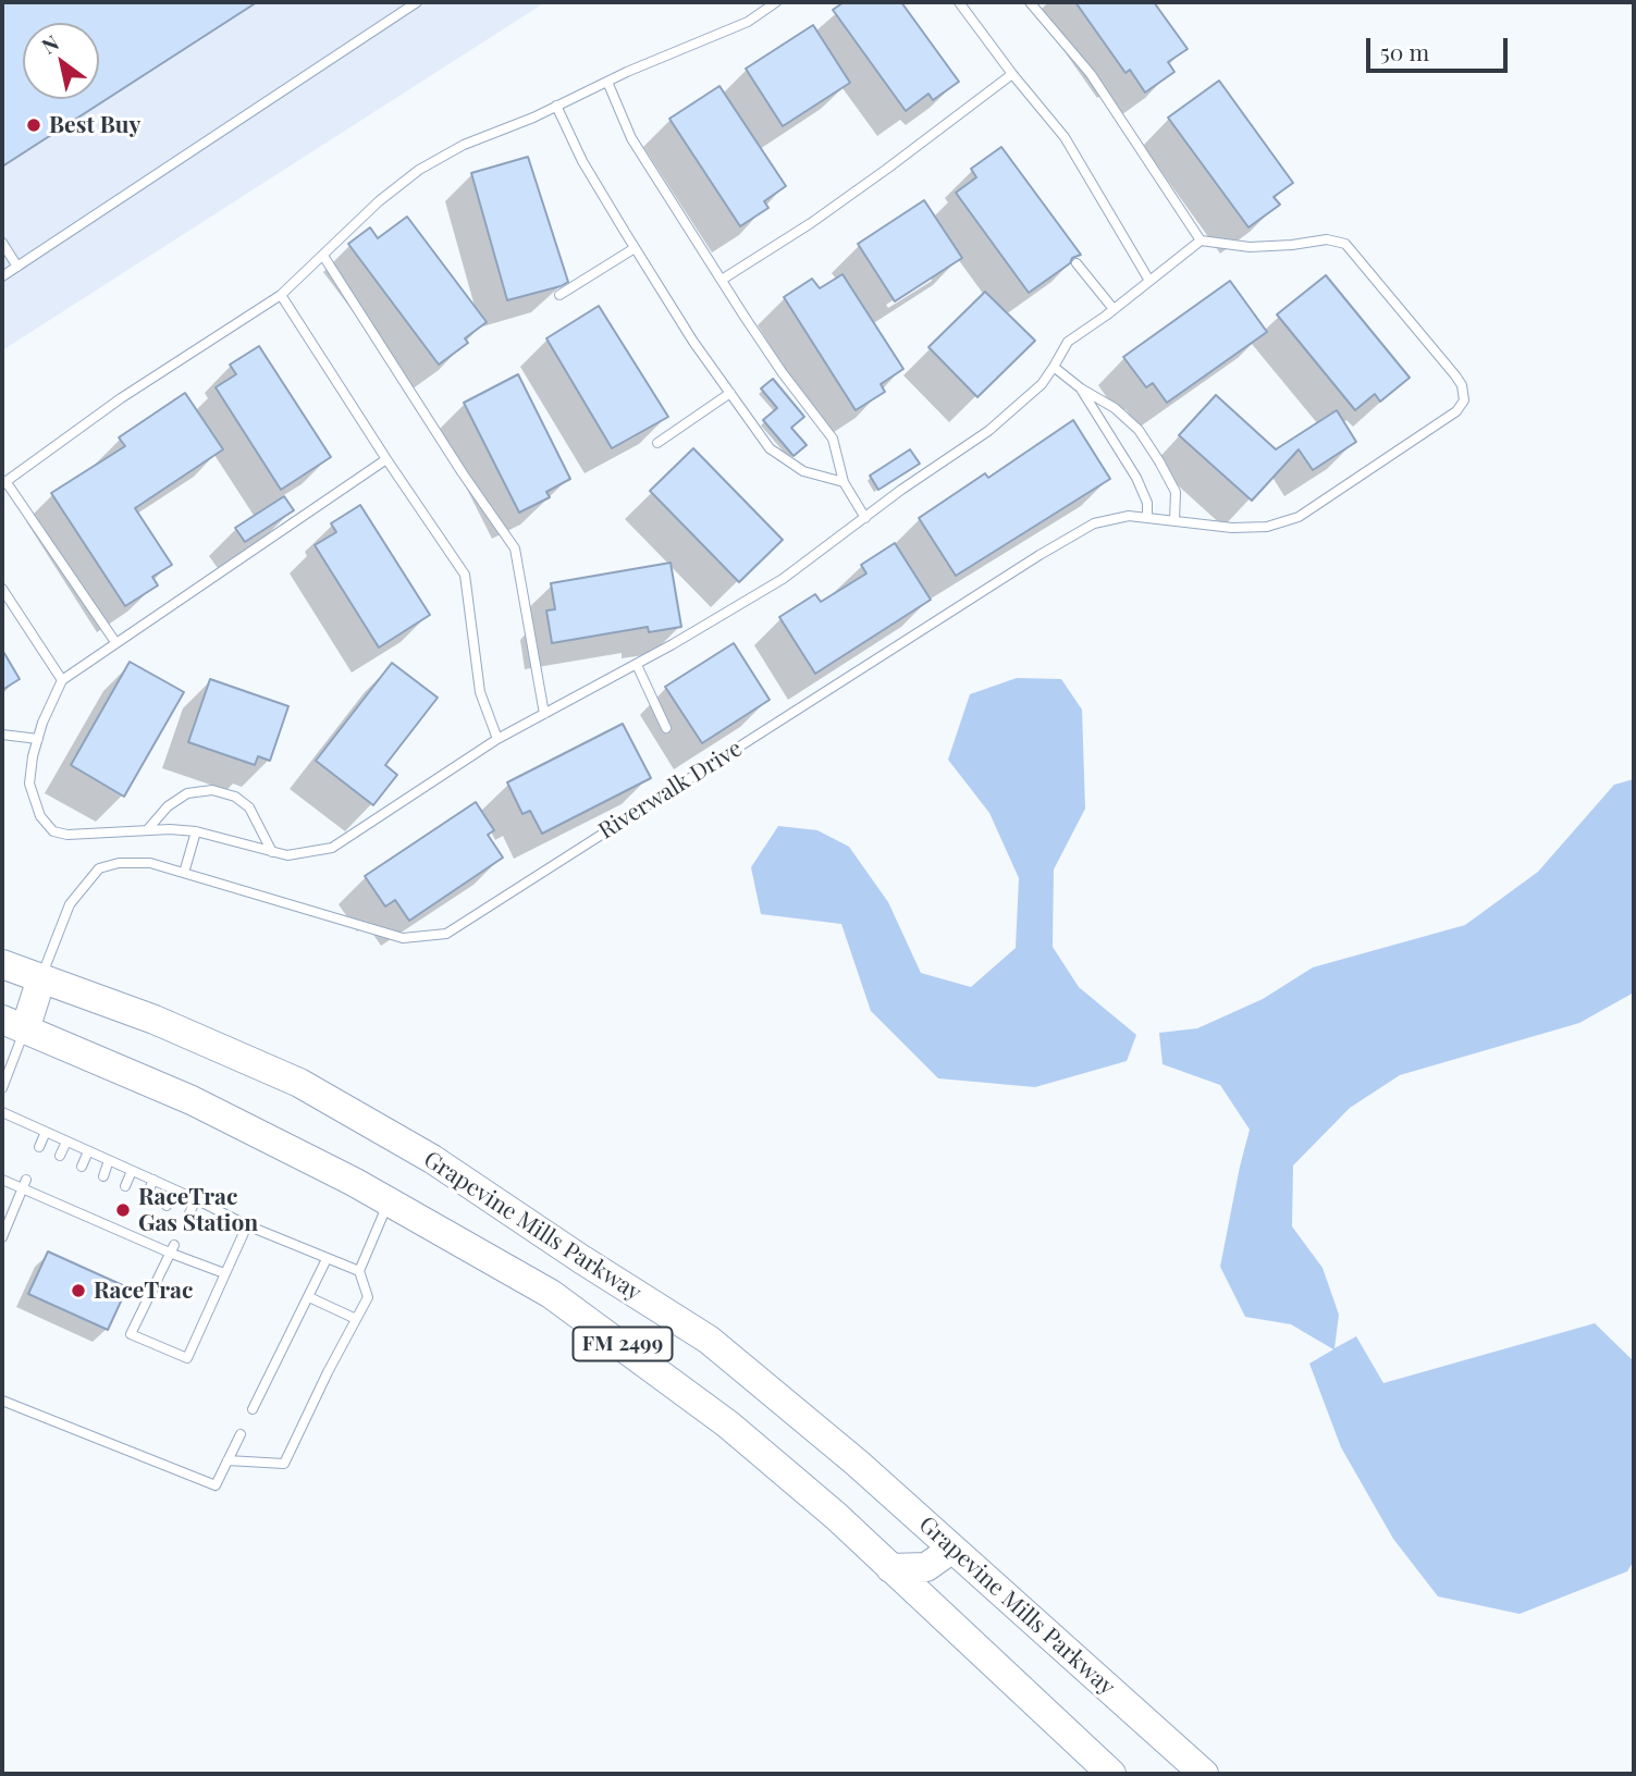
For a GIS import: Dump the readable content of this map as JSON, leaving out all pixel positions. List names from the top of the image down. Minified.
{"streets":{"main road":["Grapevine Mills Parkway","FM 2499"],"lane":["Riverwalk Drive"]},"crossings":[["Riverwalk Drive","Grapevine Mills Parkway"]],"places":["Best Buy","RaceTrac Gas Station","RaceTrac"],"scale_bar":"50 m","north":"top left"}
